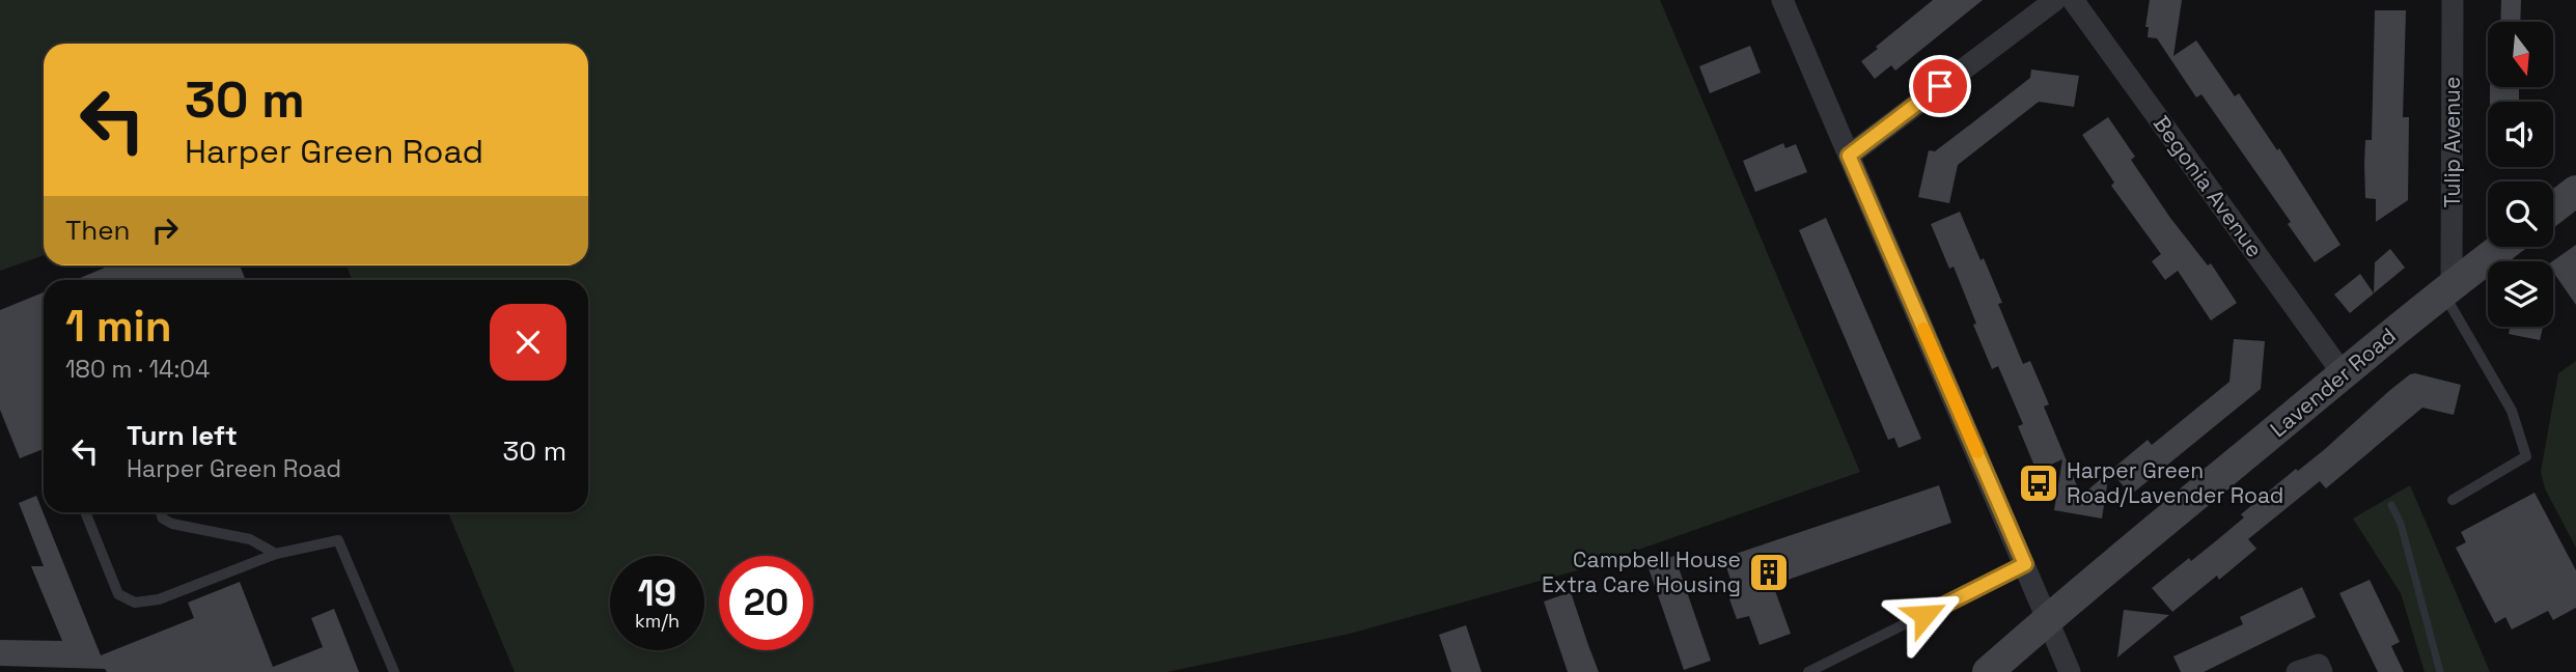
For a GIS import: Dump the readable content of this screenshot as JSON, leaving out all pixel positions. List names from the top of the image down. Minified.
{"streets":{"street":["Tulip Avenue","Begonia Avenue","Lavender Road"]},"crossings":[["Tulip Avenue","Lavender Road"],["Begonia Avenue","Lavender Road"]],"places":{"bus stop":["Harper Green Road/Lavender Road"],"building":["Campbell House Extra Care Housing"]},"north":"bottom","page":{"turn":["30 m","Harper Green Road"],"then":"Then","heading":["1 min","180 m · 14:04"],"list":[{"name":"Turn left","note":"Harper Green Road","value":"30 m"}],"speed":"19 km/h","limit":"20"}}
